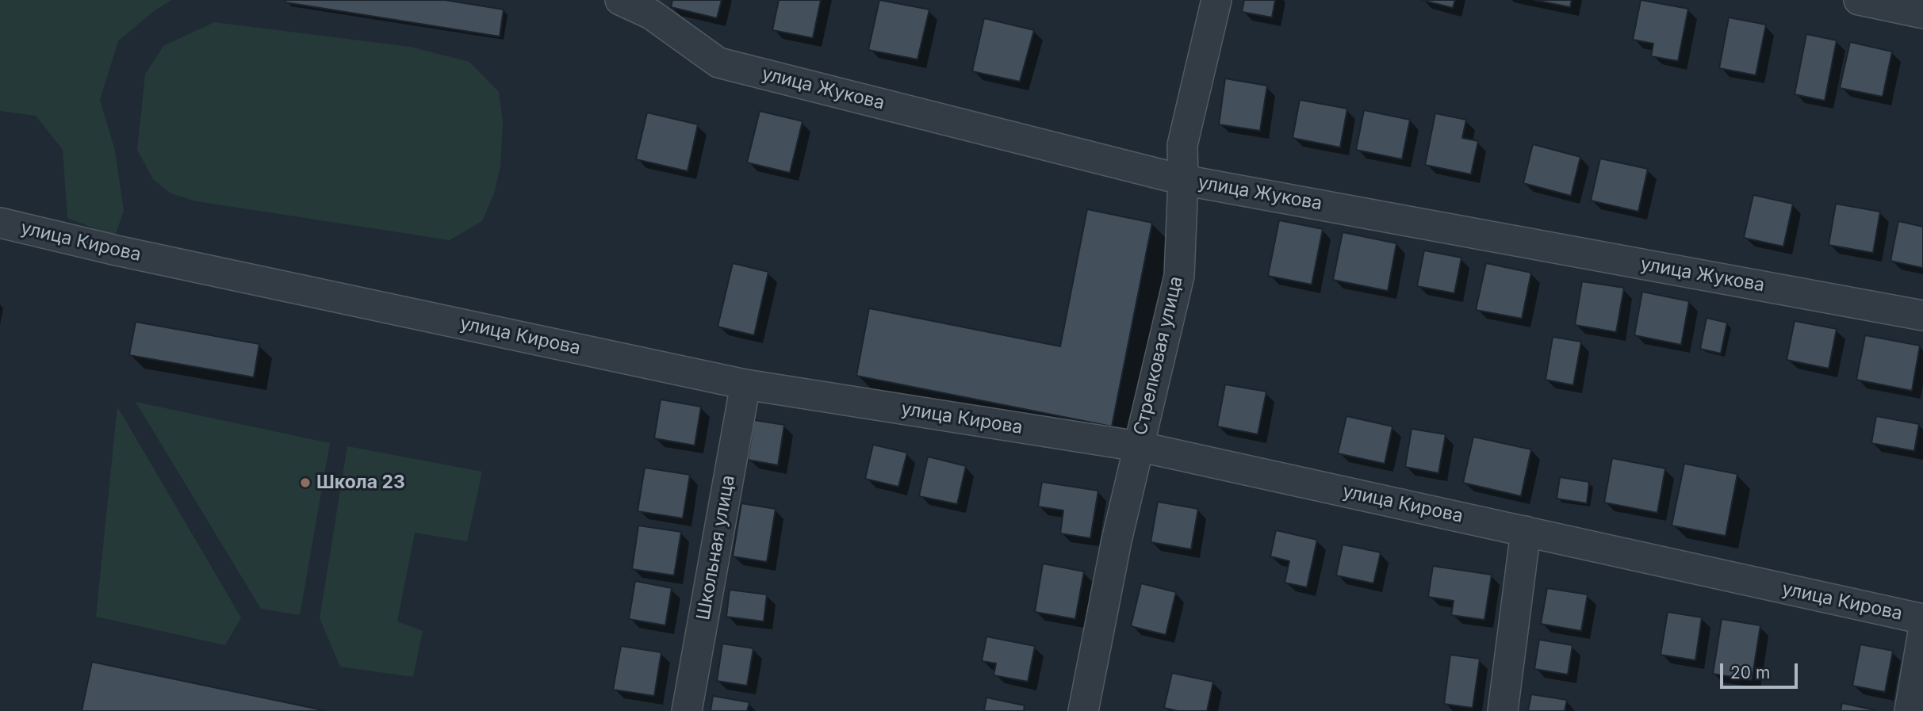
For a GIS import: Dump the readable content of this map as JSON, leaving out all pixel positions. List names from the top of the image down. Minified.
{"streets":{"street":["улица Жукова","улица Кирова","Стрелковая улица","Школьная улица"]},"crossings":[["улица Жукова","Стрелковая улица"],["улица Кирова","Стрелковая улица"],["улица Кирова","Школьная улица"]],"places":["Школа 23"],"scale_bar":"20 m"}
